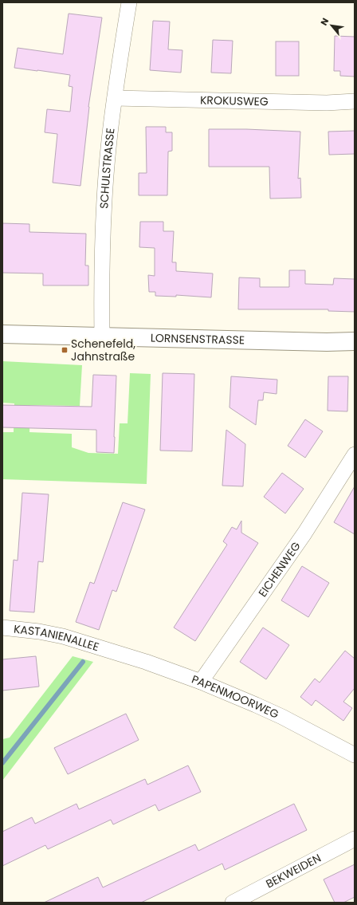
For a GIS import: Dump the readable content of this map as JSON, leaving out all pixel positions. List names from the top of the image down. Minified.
{"streets":{"street":["KROKUSWEG","SCHULSTRASSE","LORNSENSTRASSE","EICHENWEG","KASTANIENALLEE","PAPENMOORWEG","BEKWEIDEN"]},"crossings":[["KROKUSWEG","SCHULSTRASSE"],["SCHULSTRASSE","LORNSENSTRASSE"],["EICHENWEG","PAPENMOORWEG"],["KASTANIENALLEE","PAPENMOORWEG"]],"places":{"transit":["Schenefeld, Jahnstraße"]},"north":"top left"}
